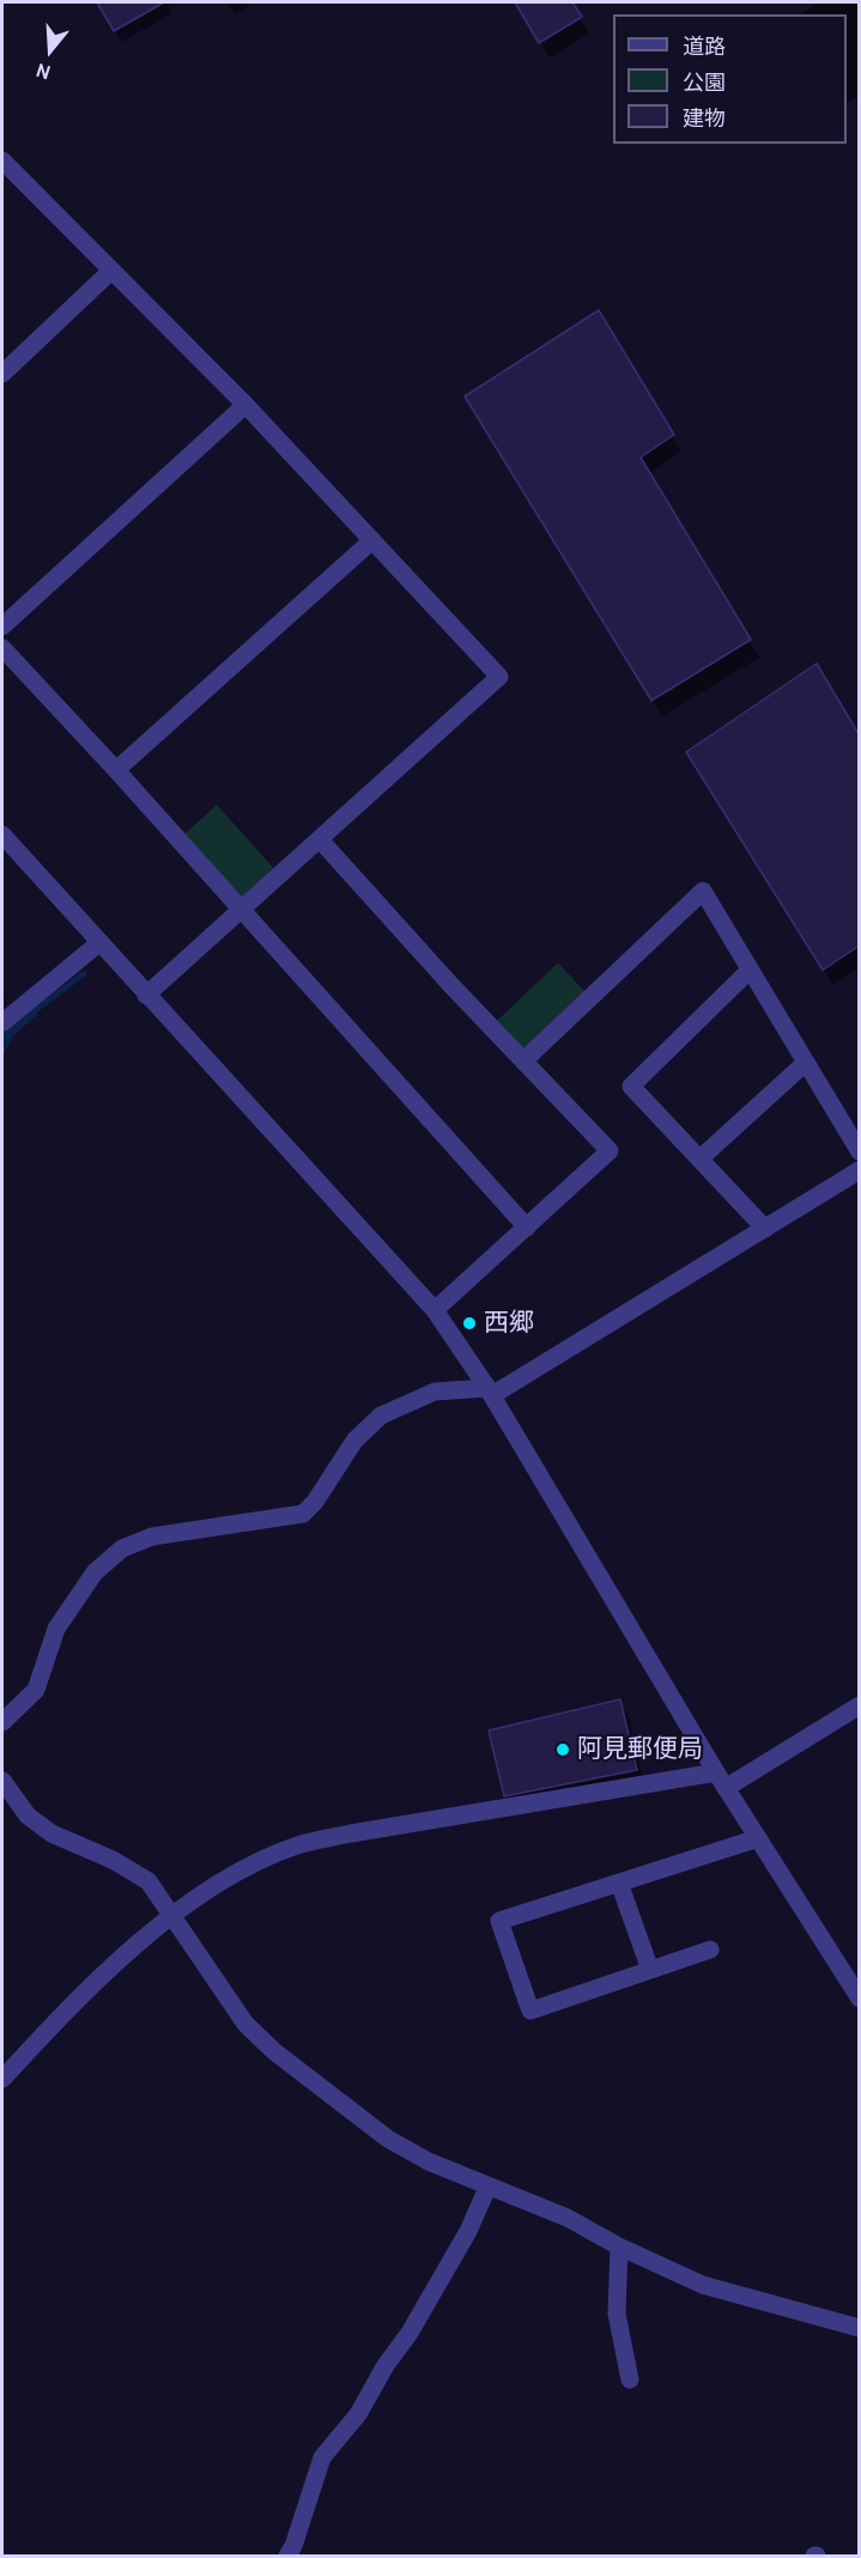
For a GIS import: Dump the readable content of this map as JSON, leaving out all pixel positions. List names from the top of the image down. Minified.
{"places":["西郷","阿見郵便局"],"legend":["道路","公園","建物"],"north":"bottom"}
